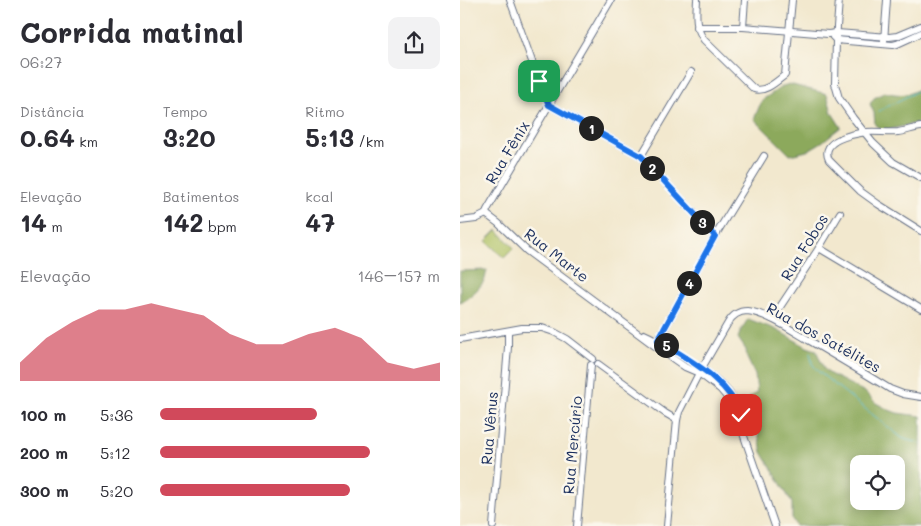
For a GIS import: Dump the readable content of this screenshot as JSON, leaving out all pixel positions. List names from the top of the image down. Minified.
{"streets":{"street":["Rua Fênix","Rua Fobos","Rua Marte","Rua dos Satélites","Rua Vênus","Rua Mercúrio"]},"crossings":[["Rua Fênix","Rua Marte"],["Rua Fobos","Rua dos Satélites"],["Rua Marte","Rua dos Satélites"]],"page":{"heading":["Corrida matinal","06:27"],"stats":[["Distância","0.64 km"],["Tempo","3:20"],["Ritmo","5:13 /km"],["Elevação","14 m"],["Batimentos","142 bpm"],["kcal","47"]],"pins":["1","2","3","4","5"],"chart":["Elevação","146–157 m"],"list":[{"name":"100 m","note":"5:36"},{"name":"200 m","note":"5:12"},{"name":"300 m","note":"5:20"}]}}
